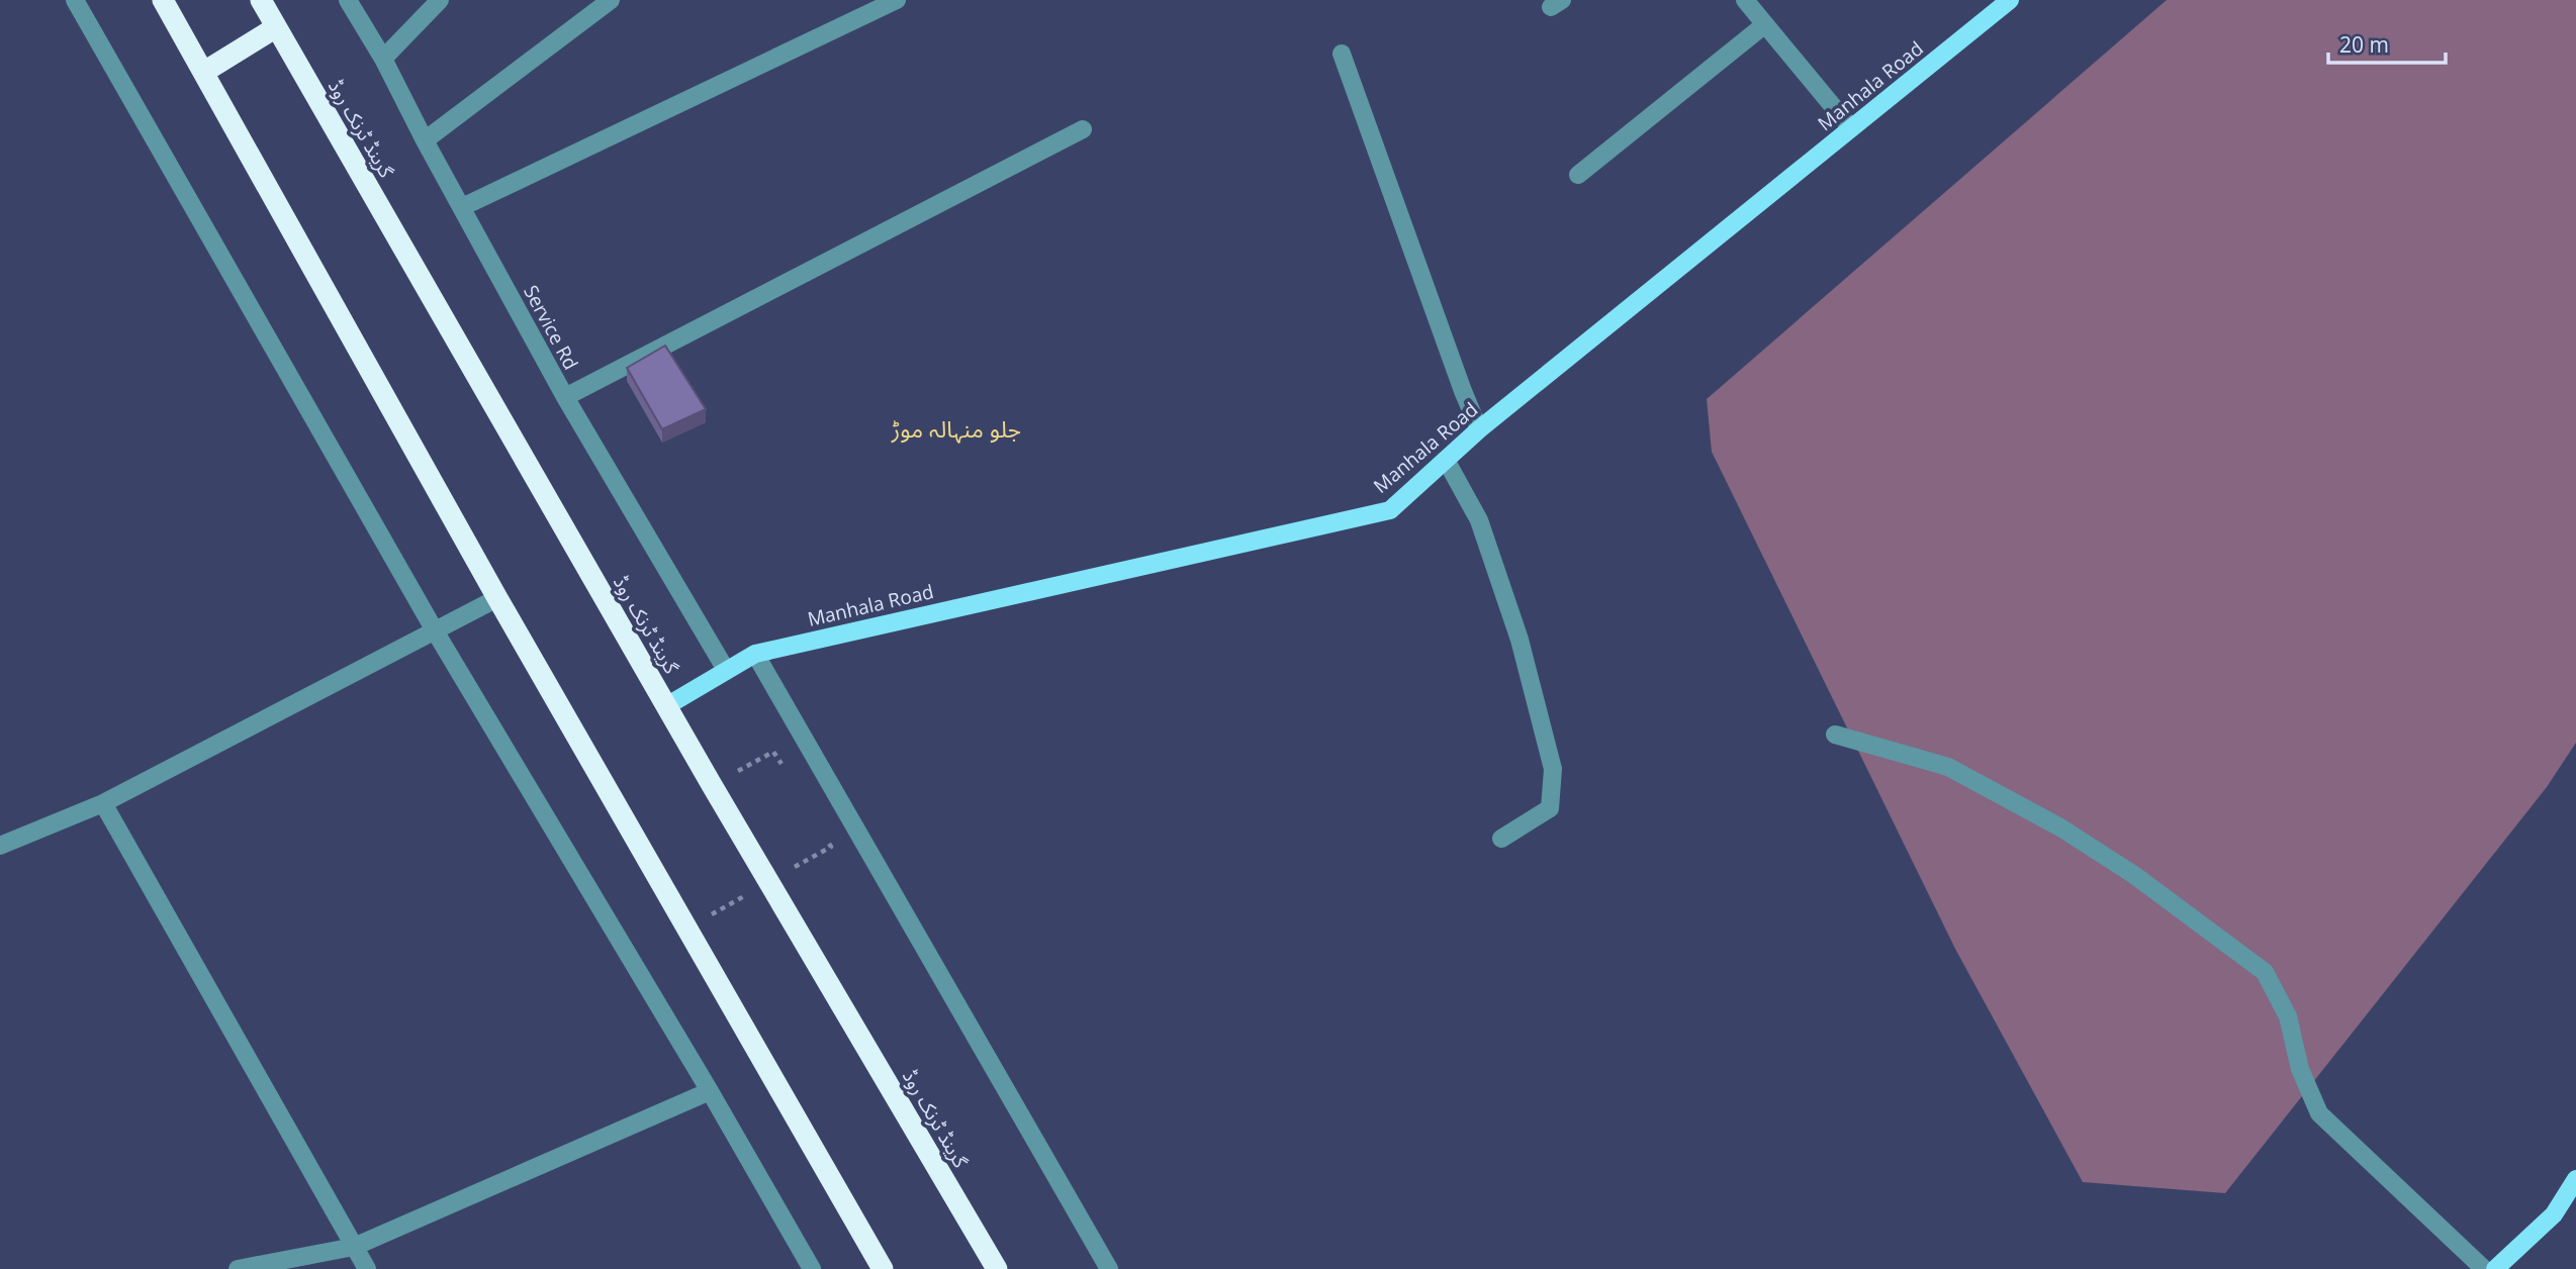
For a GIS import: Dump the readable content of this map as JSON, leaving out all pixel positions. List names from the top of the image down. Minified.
{"streets":{"highway":["گرینڈ ٹرنک روڈ"],"main road":["Manhala Road"],"street":["Service Rd"]},"crossings":[["Manhala Road","گرینڈ ٹرنک روڈ"],["Manhala Road","Service Rd"]],"districts":["جلو منہالہ موڑ"],"scale_bar":"20 m"}
